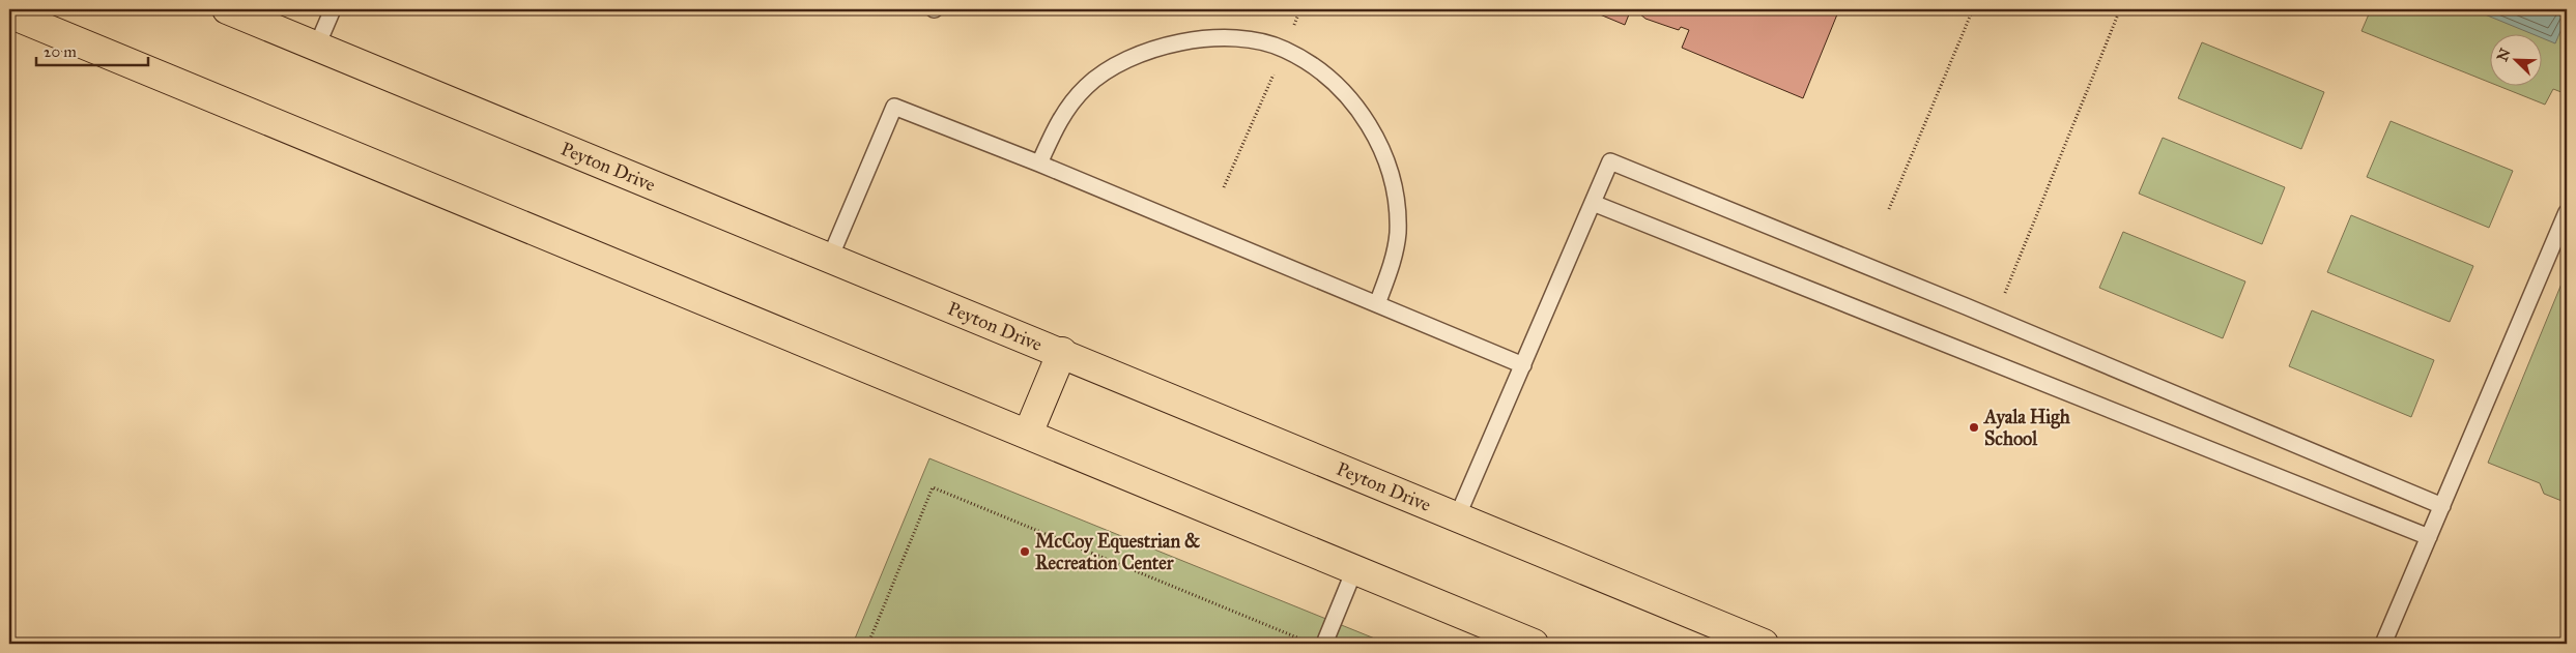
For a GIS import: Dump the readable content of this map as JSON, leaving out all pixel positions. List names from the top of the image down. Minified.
{"streets":{"main road":["Peyton Drive"]},"places":["Ayala High School","McCoy Equestrian & Recreation Center"],"scale_bar":"20 m","north":"top left"}
